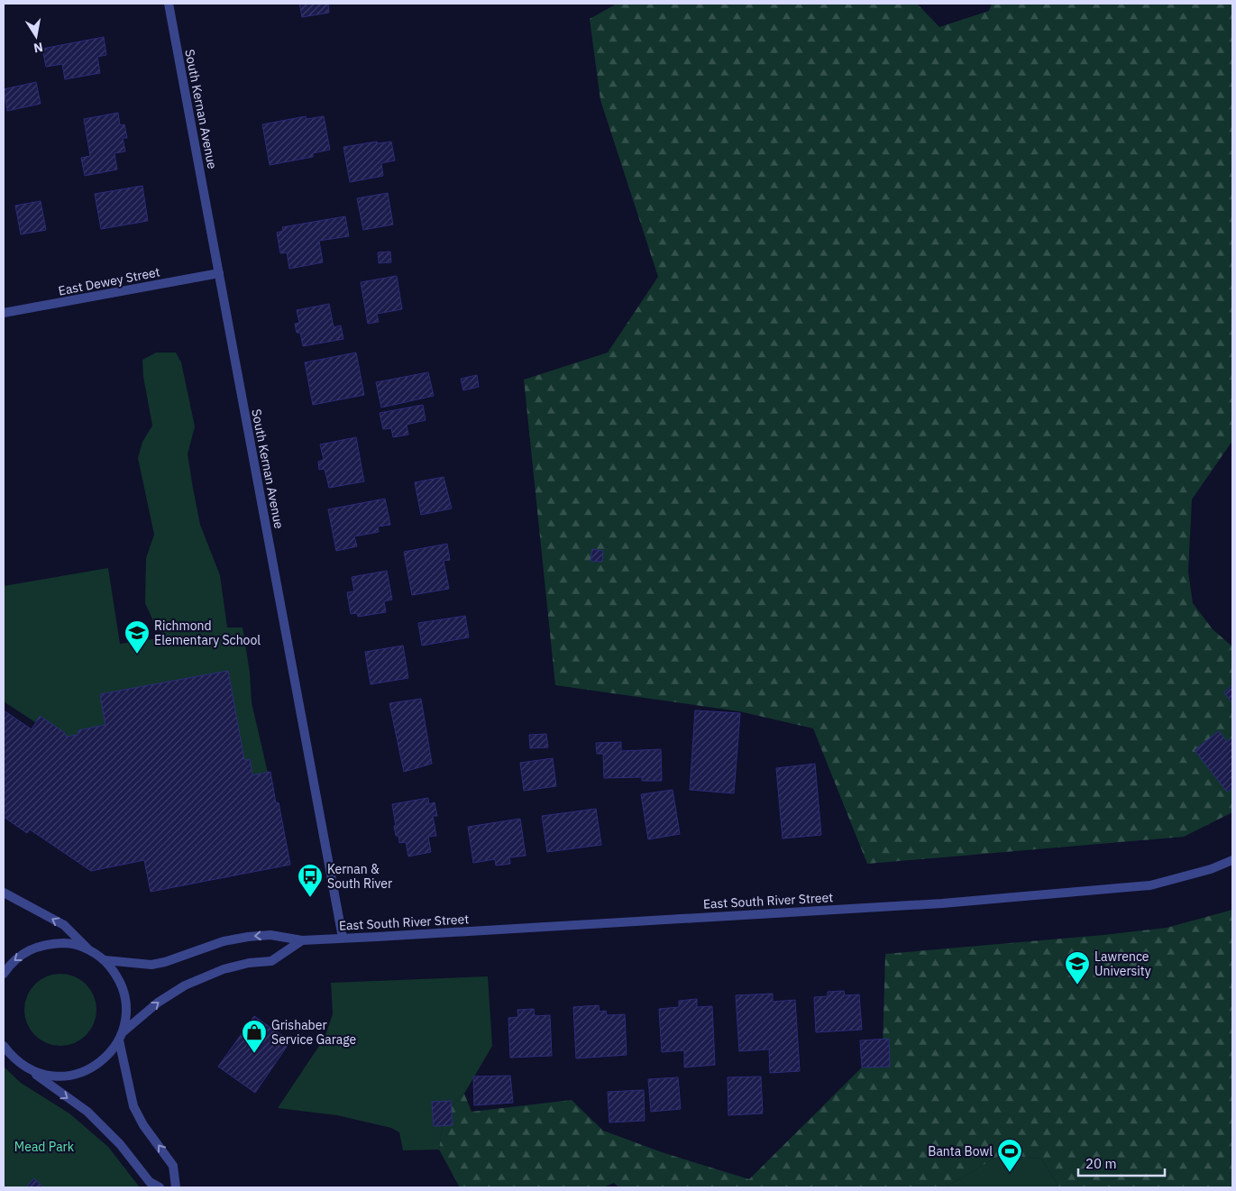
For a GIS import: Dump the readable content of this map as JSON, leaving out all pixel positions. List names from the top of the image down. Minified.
{"streets":{"street":["South Kernan Avenue","East Dewey Street","East South River Street"]},"crossings":[["South Kernan Avenue","East Dewey Street"],["South Kernan Avenue","East South River Street"]],"parks":["Mead Park"],"places":{"school or university":["Richmond Elementary School","Lawrence University"],"bus stop":["Kernan & South River"],"shop":["Grishaber Service Garage"],"sports":["Banta Bowl"]},"scale_bar":"20 m","north":"bottom"}
